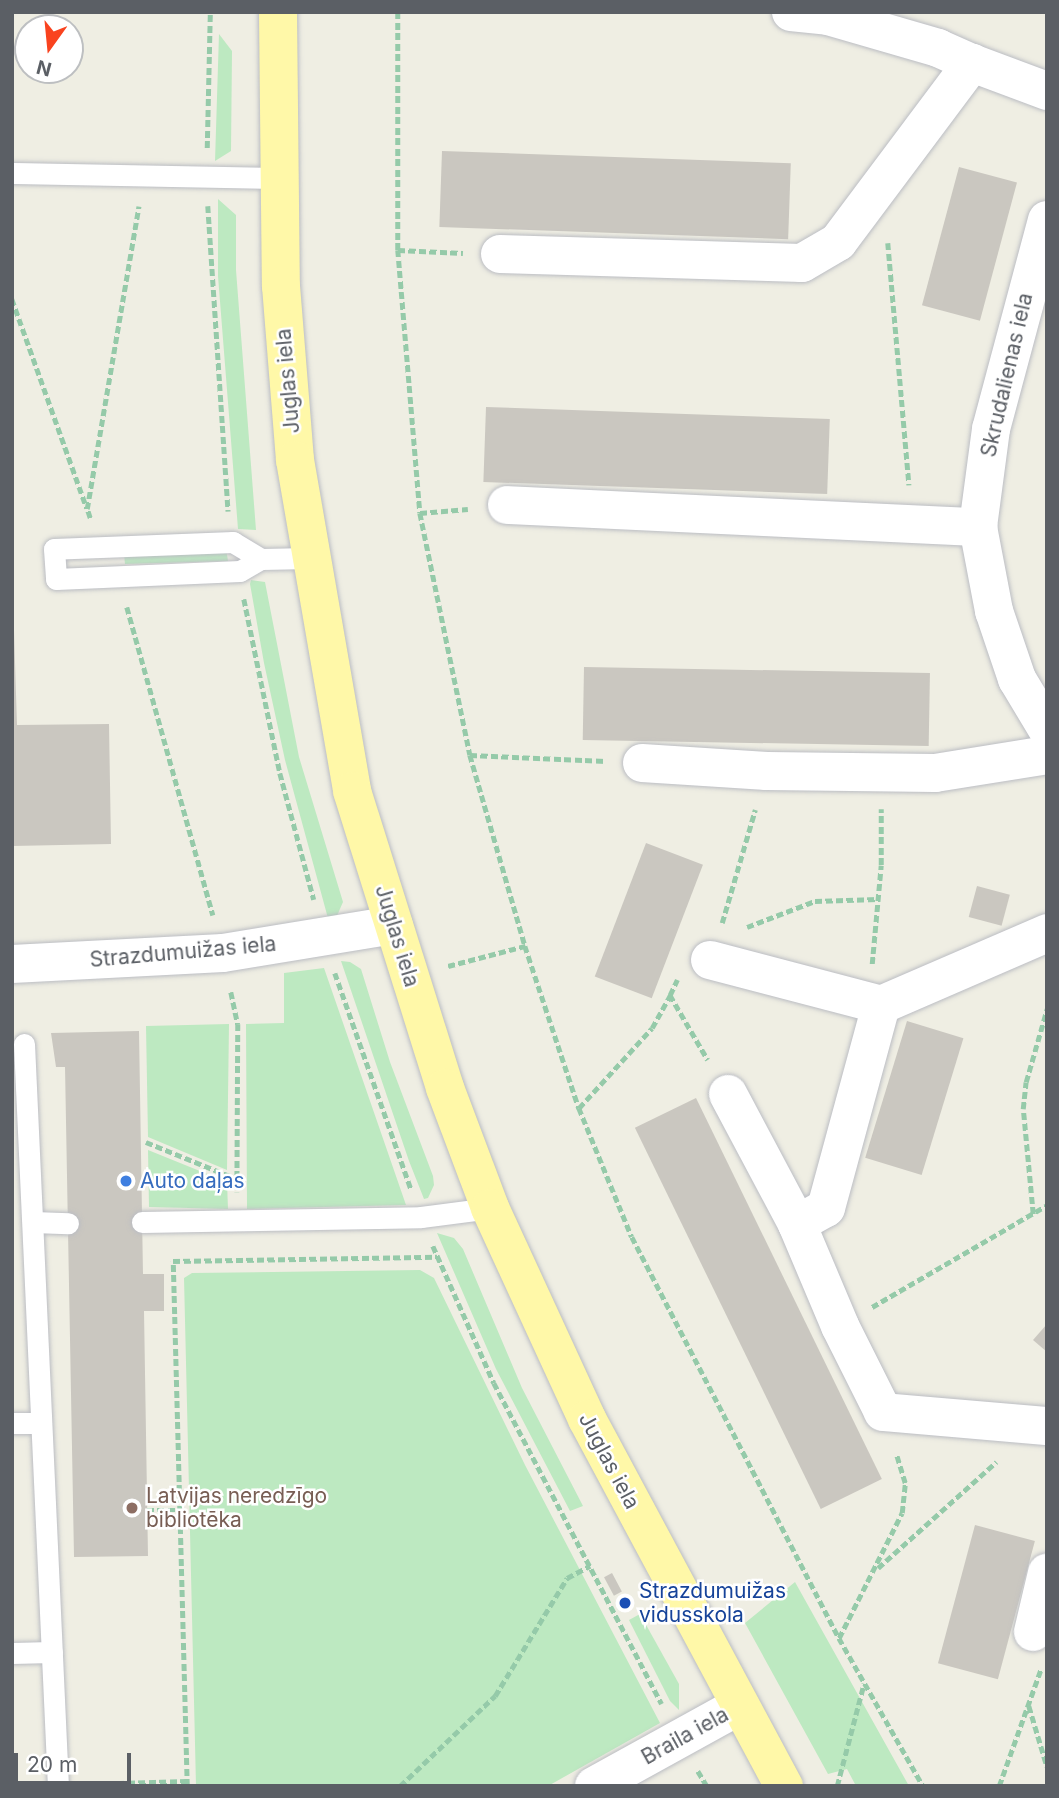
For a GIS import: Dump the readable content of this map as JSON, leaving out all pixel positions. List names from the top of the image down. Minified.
{"streets":{"main road":["Juglas iela"],"street":["Skrudalienas iela","Strazdumuižas iela","Braila iela"]},"crossings":[["Juglas iela","Strazdumuižas iela"],["Juglas iela","Braila iela"]],"places":["Auto daļas","Latvijas neredzīgo bibliotēka","Strazdumuižas vidusskola"],"scale_bar":"20 m","north":"bottom"}
